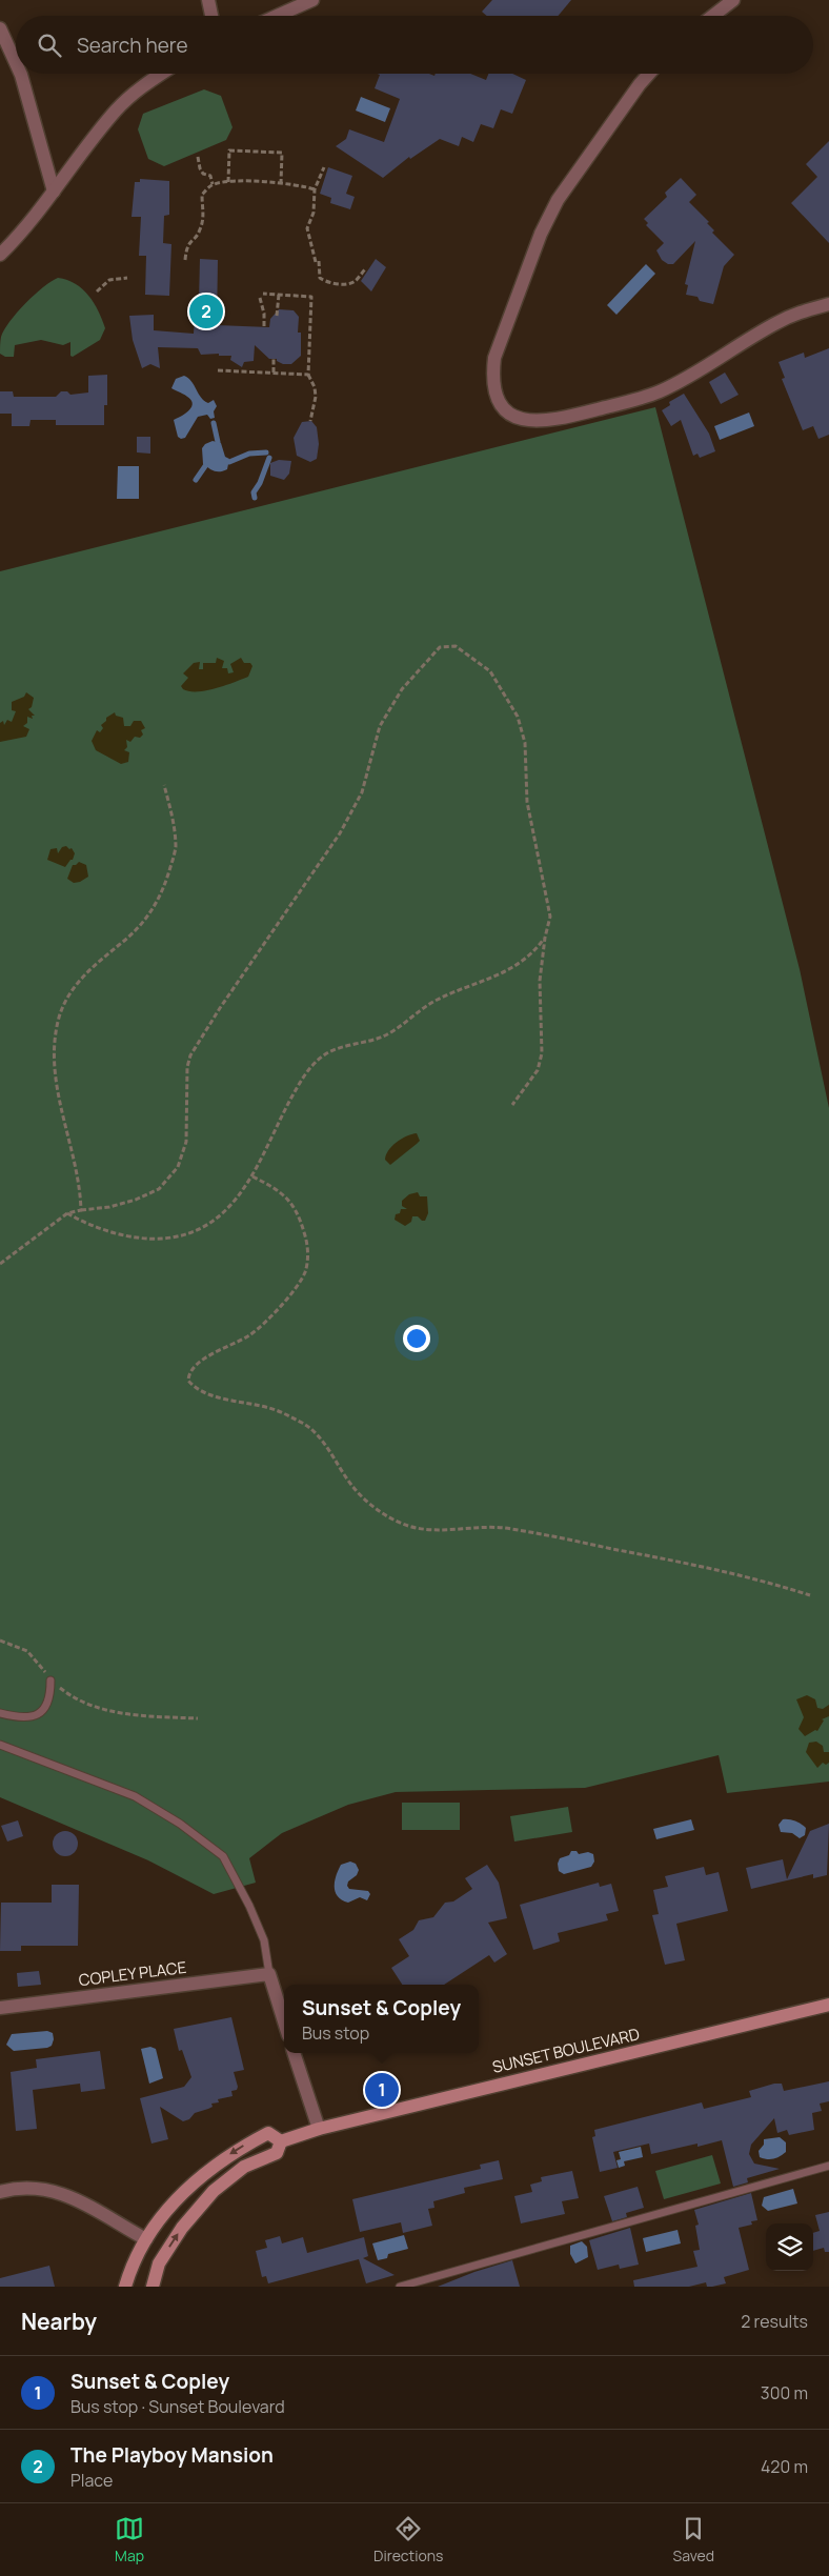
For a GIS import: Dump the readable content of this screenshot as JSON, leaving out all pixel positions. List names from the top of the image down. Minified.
{"streets":{"main road":["SUNSET BOULEVARD"],"street":["COPLEY PLACE"]},"page":{"search":"Search here","pins":["2","1"],"popup":["Sunset & Copley","Bus stop"],"heading":["Nearby","2 results"],"list":[{"mark":"1","name":"Sunset & Copley","note":"Bus stop · Sunset Boulevard","value":"300 m"},{"mark":"2","name":"The Playboy Mansion","note":"Place","value":"420 m"}],"nav":["Map","Directions","Saved"]}}
